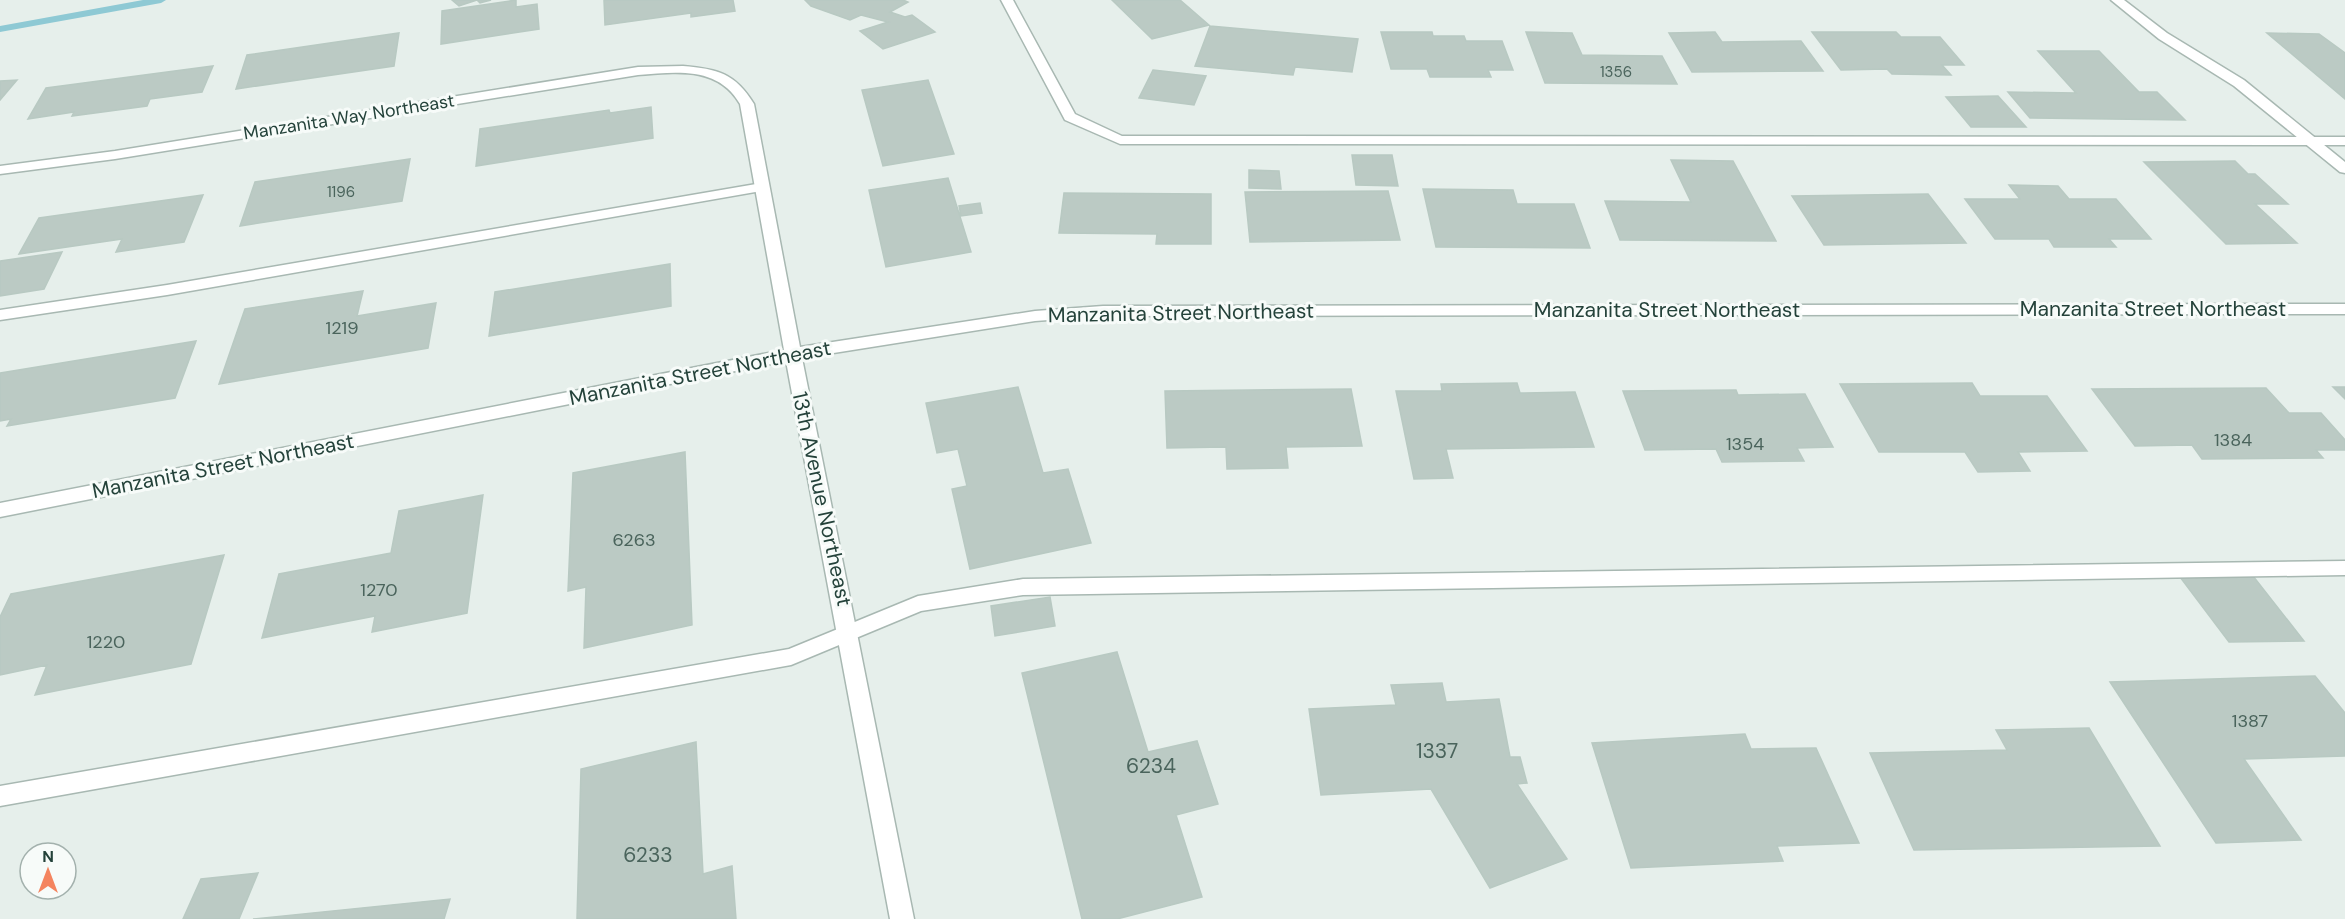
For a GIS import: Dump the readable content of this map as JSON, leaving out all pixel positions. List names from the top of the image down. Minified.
{"streets":{"street":["Manzanita Way Northeast","Manzanita Street Northeast","13th Avenue Northeast"]},"crossings":[["Manzanita Way Northeast","13th Avenue Northeast"],["Manzanita Street Northeast","13th Avenue Northeast"]],"house_numbers":["1356","1196","1219","1384","1354","6263","1270","1220","1387","1337","6234","6233"],"north":"top"}
